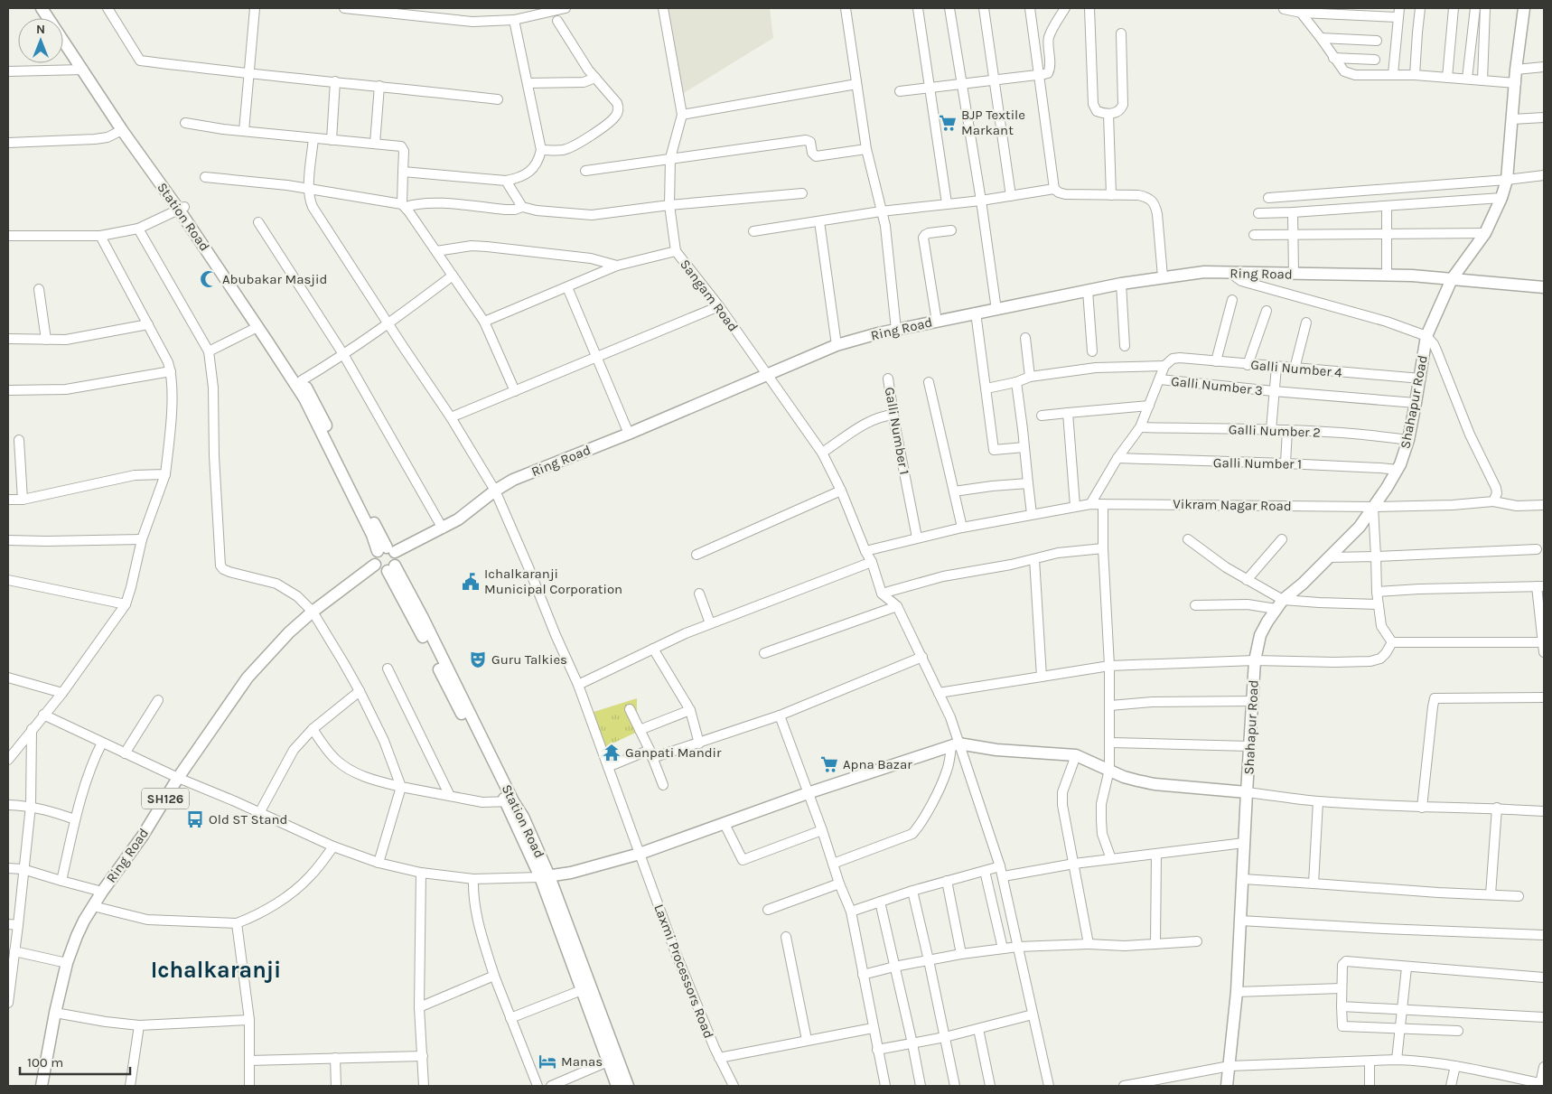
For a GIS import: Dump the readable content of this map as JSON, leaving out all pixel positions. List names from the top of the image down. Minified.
{"streets":{"main road":["Station Road","Ring Road","Shahapur Road","SH126"],"street":["Sangam Road","Galli Number 4","Galli Number 3","Galli Number 1","Galli Number 2","Vikram Nagar Road","Laxmi Processors Road"]},"crossings":[["Station Road","Ring Road"],["Ring Road","Sangam Road"],["Ring Road","Shahapur Road"],["Ring Road","Laxmi Processors Road"],["Sangam Road","Vikram Nagar Road"],["Galli Number 4","Shahapur Road"],["Galli Number 3","Shahapur Road"],["Shahapur Road","Galli Number 1"],["Shahapur Road","Galli Number 2"],["Shahapur Road","Vikram Nagar Road"],["Galli Number 1","Vikram Nagar Road"]],"districts":["Ichalkaranji"],"places":{"supermarket":["BJP Textile Markant","Apna Bazar"],"mosque":["Abubakar Masjid"],"public building":["Ichalkaranji Municipal Corporation"],"theatre":["Guru Talkies"],"temple":["Ganpati Mandir"],"bus stop":["Old ST Stand"],"hotel":["Manas"]},"scale_bar":"100 m","north":"top"}
